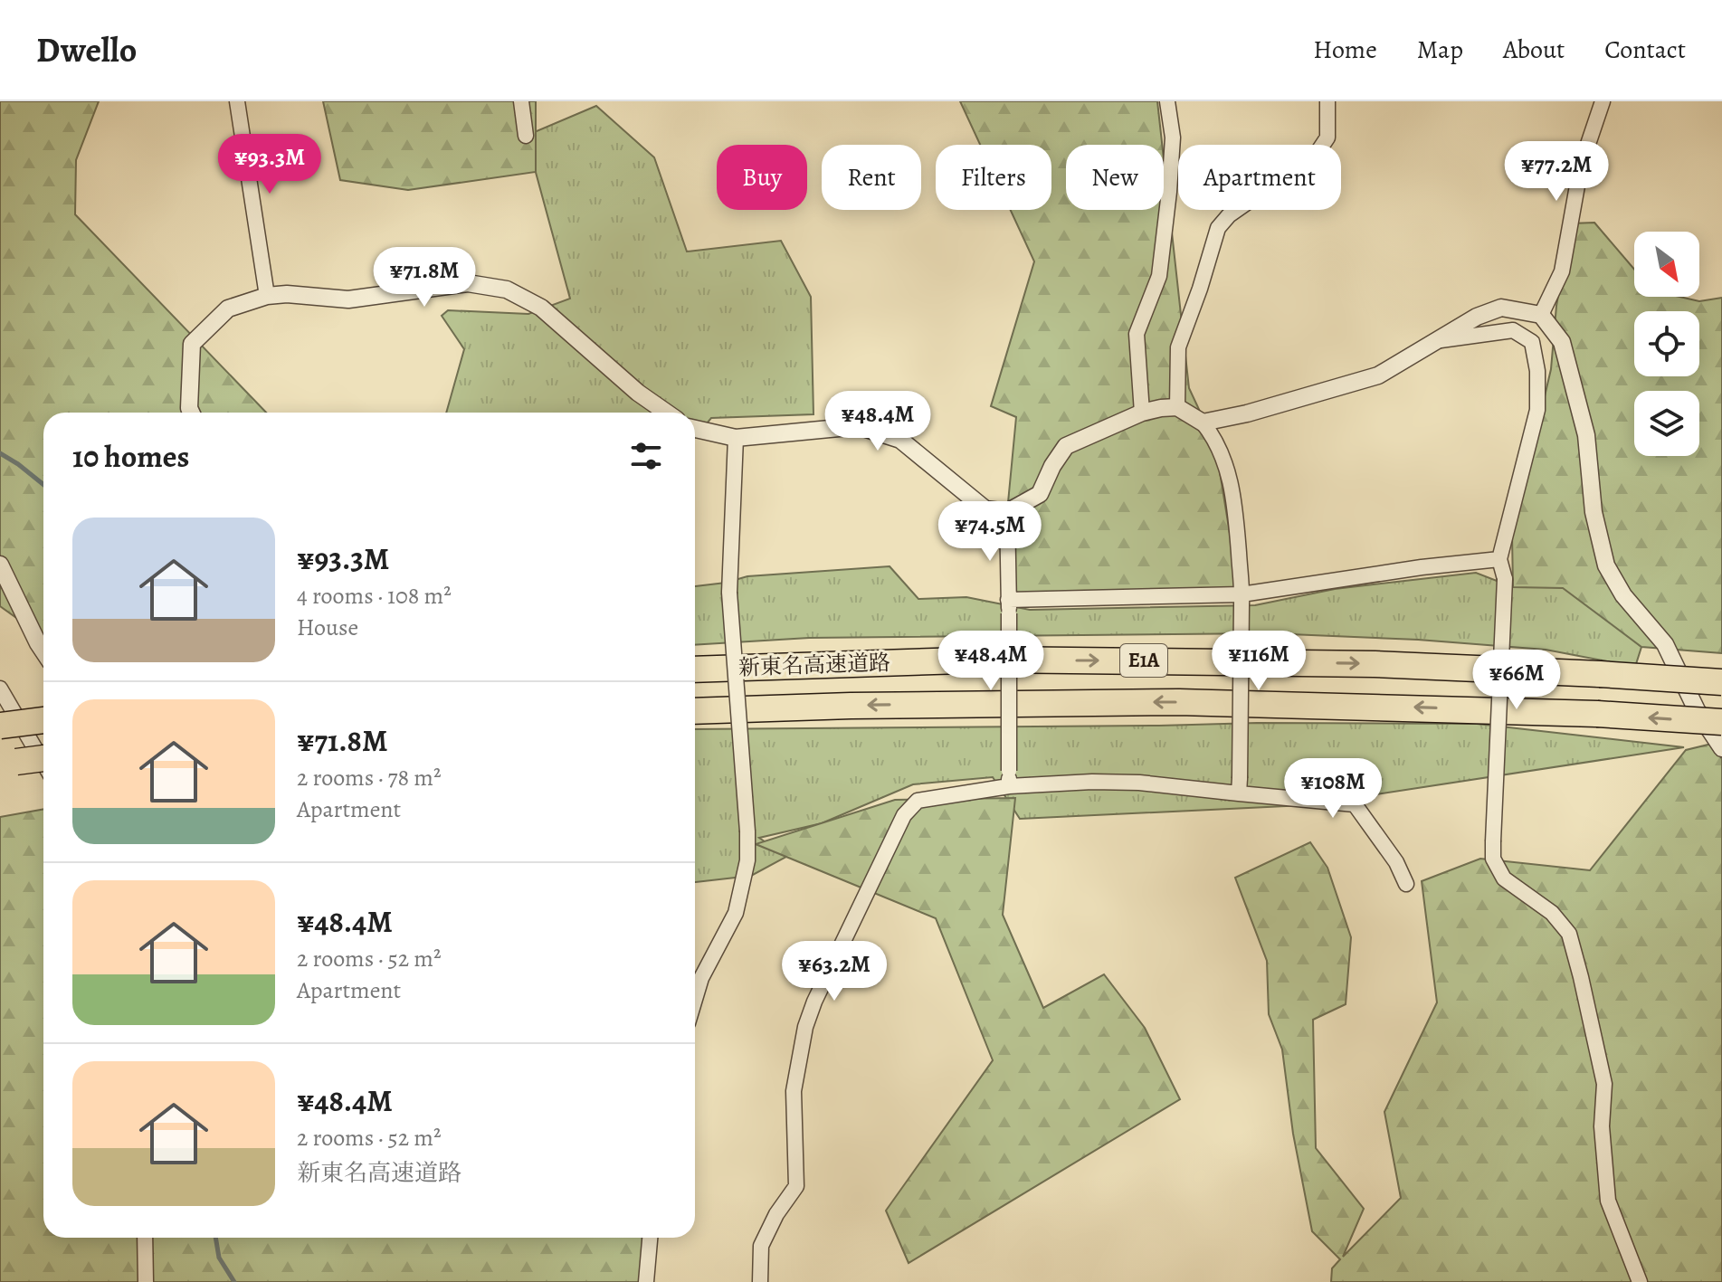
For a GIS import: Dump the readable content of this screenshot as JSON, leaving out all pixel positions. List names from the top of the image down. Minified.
{"streets":{"highway":["E1A","新東名高速道路"]},"north":"bottom right","page":{"header":"Dwello","nav":["Home","Map","About","Contact"],"price":["¥93.3M","¥77.2M","¥71.8M","¥48.4M","¥74.5M","¥48.4M","¥116M","¥66M","¥108M","¥63.2M"],"chip":["Buy","Rent","Filters","New","Apartment"],"heading":"10 homes","list":[{"name":"¥93.3M","note":"4 rooms · 108 m² · House"},{"name":"¥71.8M","note":"2 rooms · 78 m² · Apartment"},{"name":"¥48.4M","note":"2 rooms · 52 m² · Apartment"},{"name":"¥48.4M","note":"2 rooms · 52 m² · 新東名高速道路"}]}}
